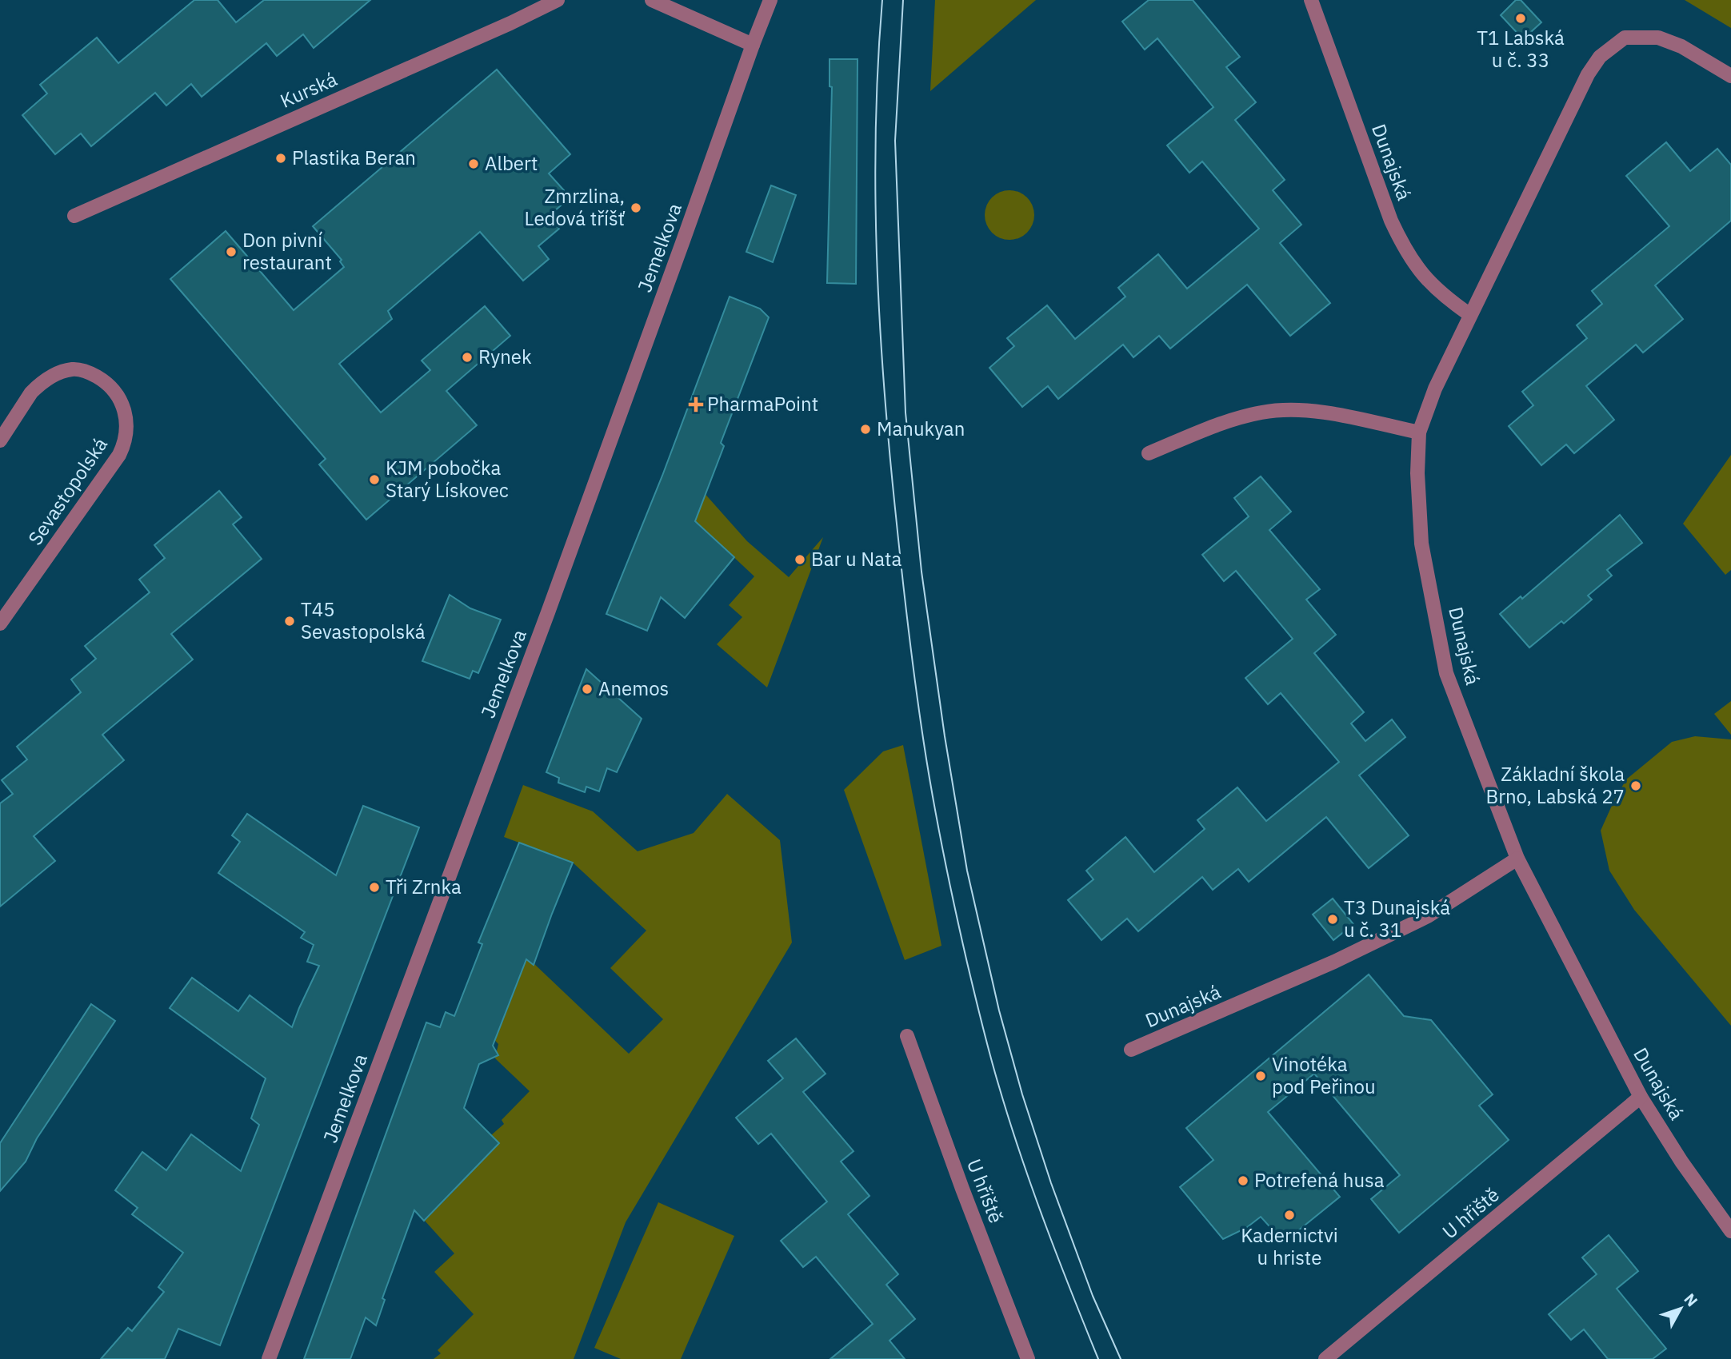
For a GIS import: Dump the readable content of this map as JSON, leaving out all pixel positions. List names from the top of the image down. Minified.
{"streets":{"street":["Kurská","Dunajská","Jemelkova","Sevastopolská","U hřiště"]},"crossings":[["Dunajská","U hřiště"]],"places":{"other":["T1 Labská u č. 33","Plastika Beran","Albert","Zmrzlina, Ledová tříšť","Don pivní restaurant","Rynek","Manukyan","KJM pobočka Starý Lískovec","Bar u Nata","T45 Sevastopolská","Anemos","Základní škola Brno, Labská 27","Tři Zrnka","T3 Dunajská u č. 31","Vinotéka pod Peřinou","Potrefená husa","Kadernictvi u hriste"],"health":["PharmaPoint"]},"north":"top right"}
